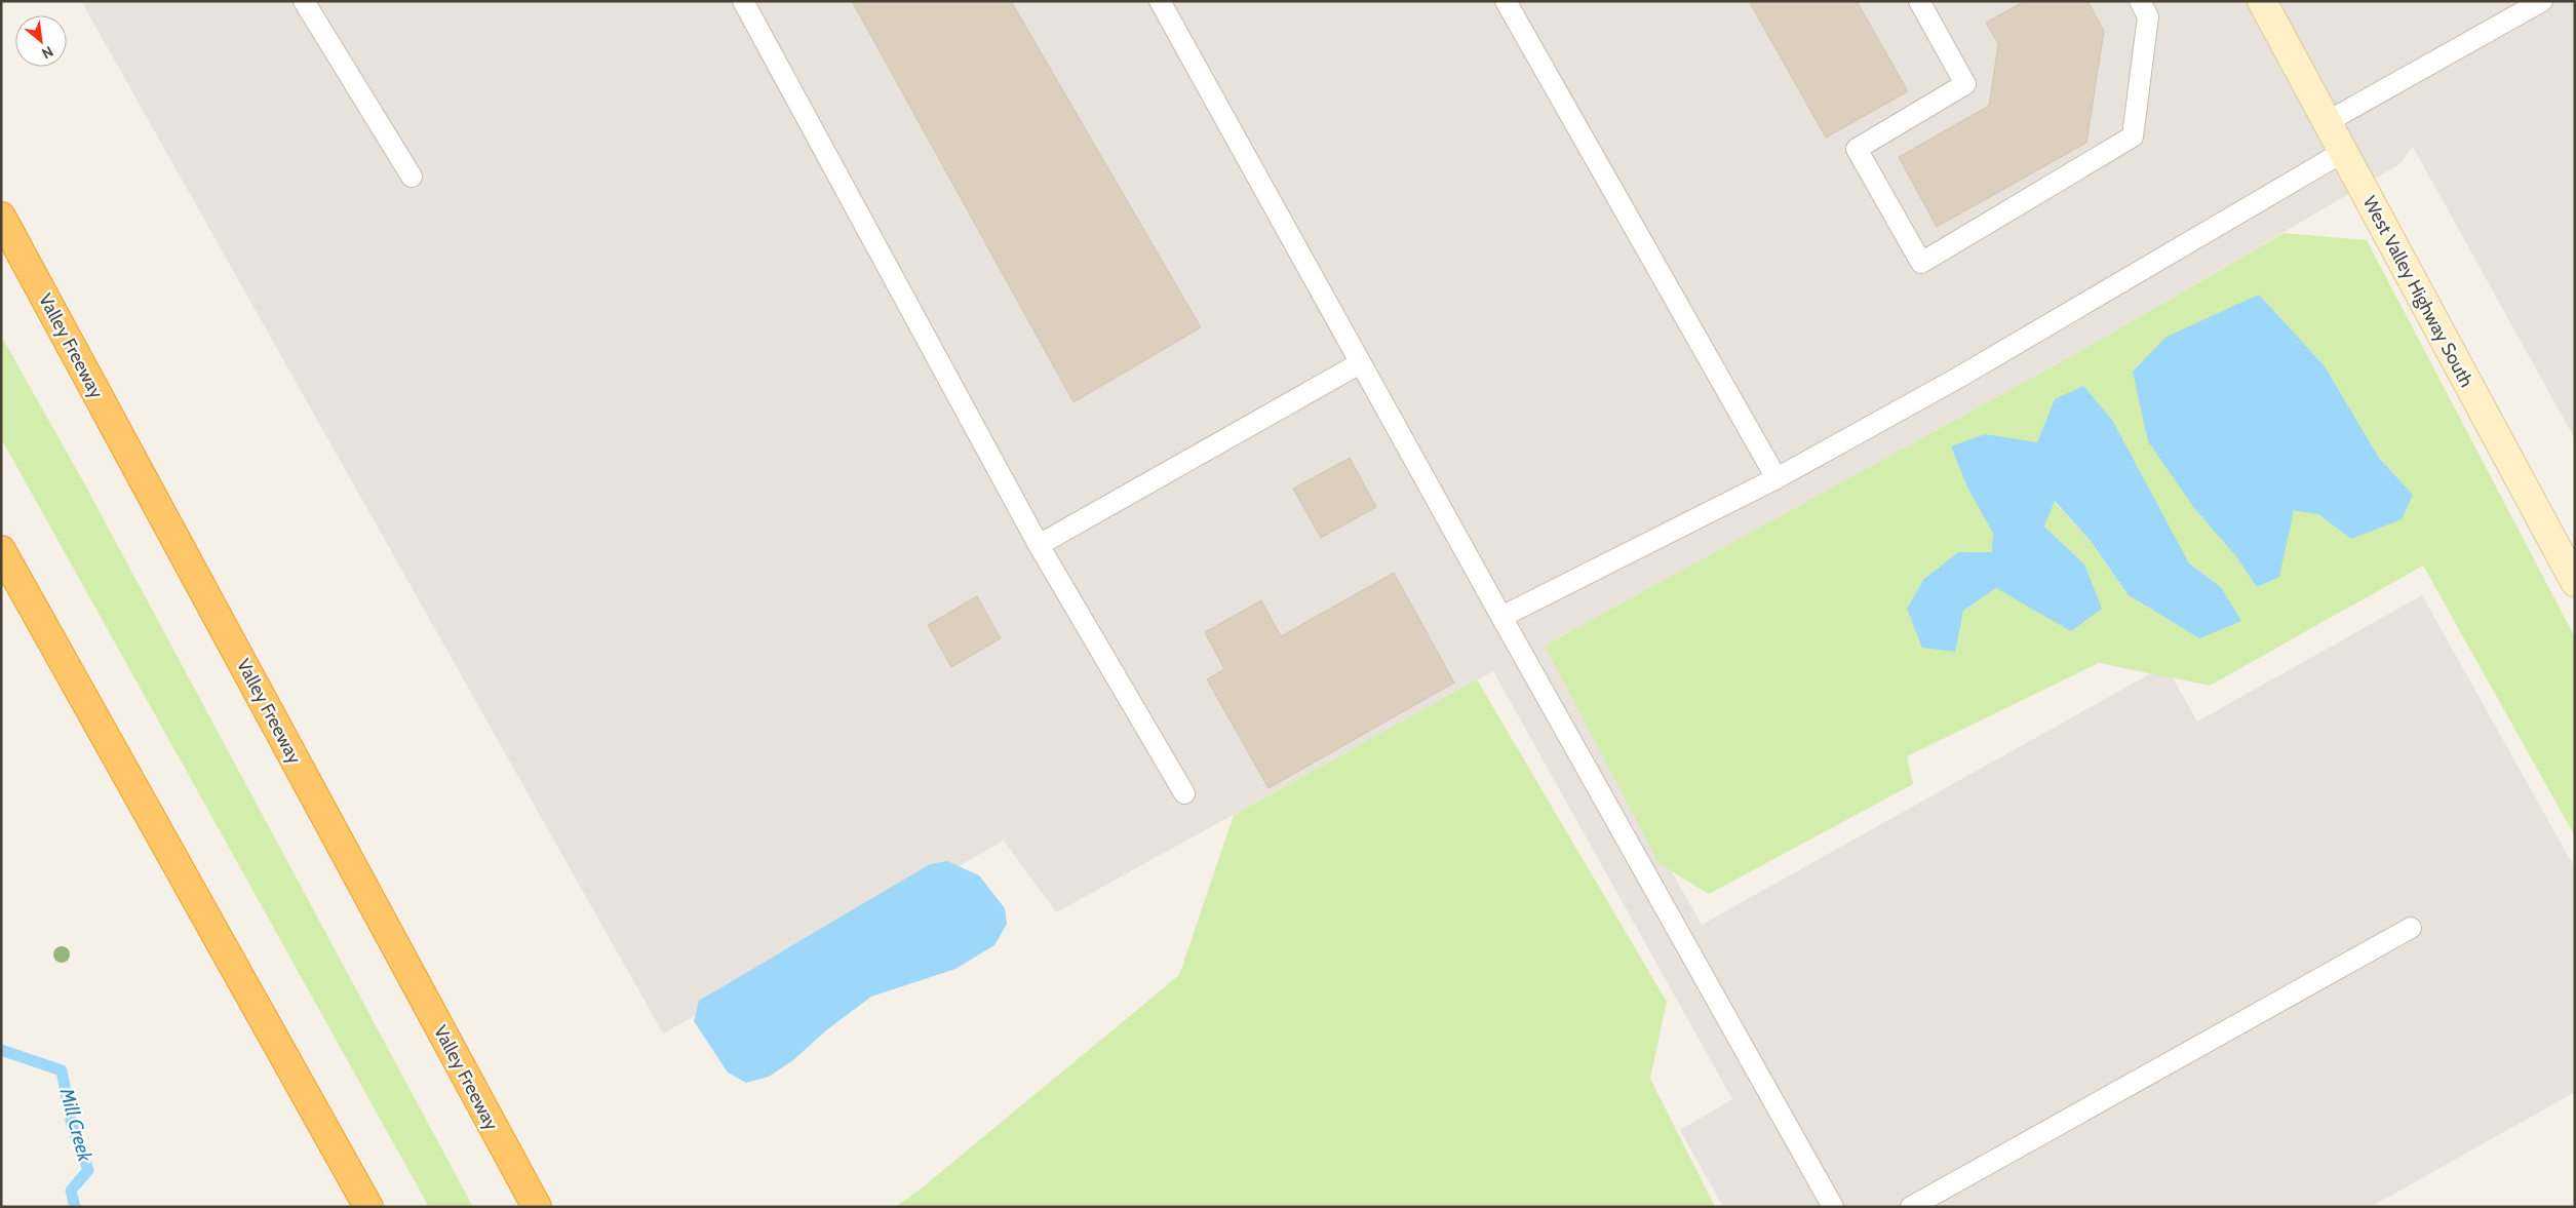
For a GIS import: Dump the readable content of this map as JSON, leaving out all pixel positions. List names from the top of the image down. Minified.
{"streets":{"highway":["Valley Freeway"],"main road":["West Valley Highway South"]},"water":["Mill Creek"],"north":"bottom right"}
